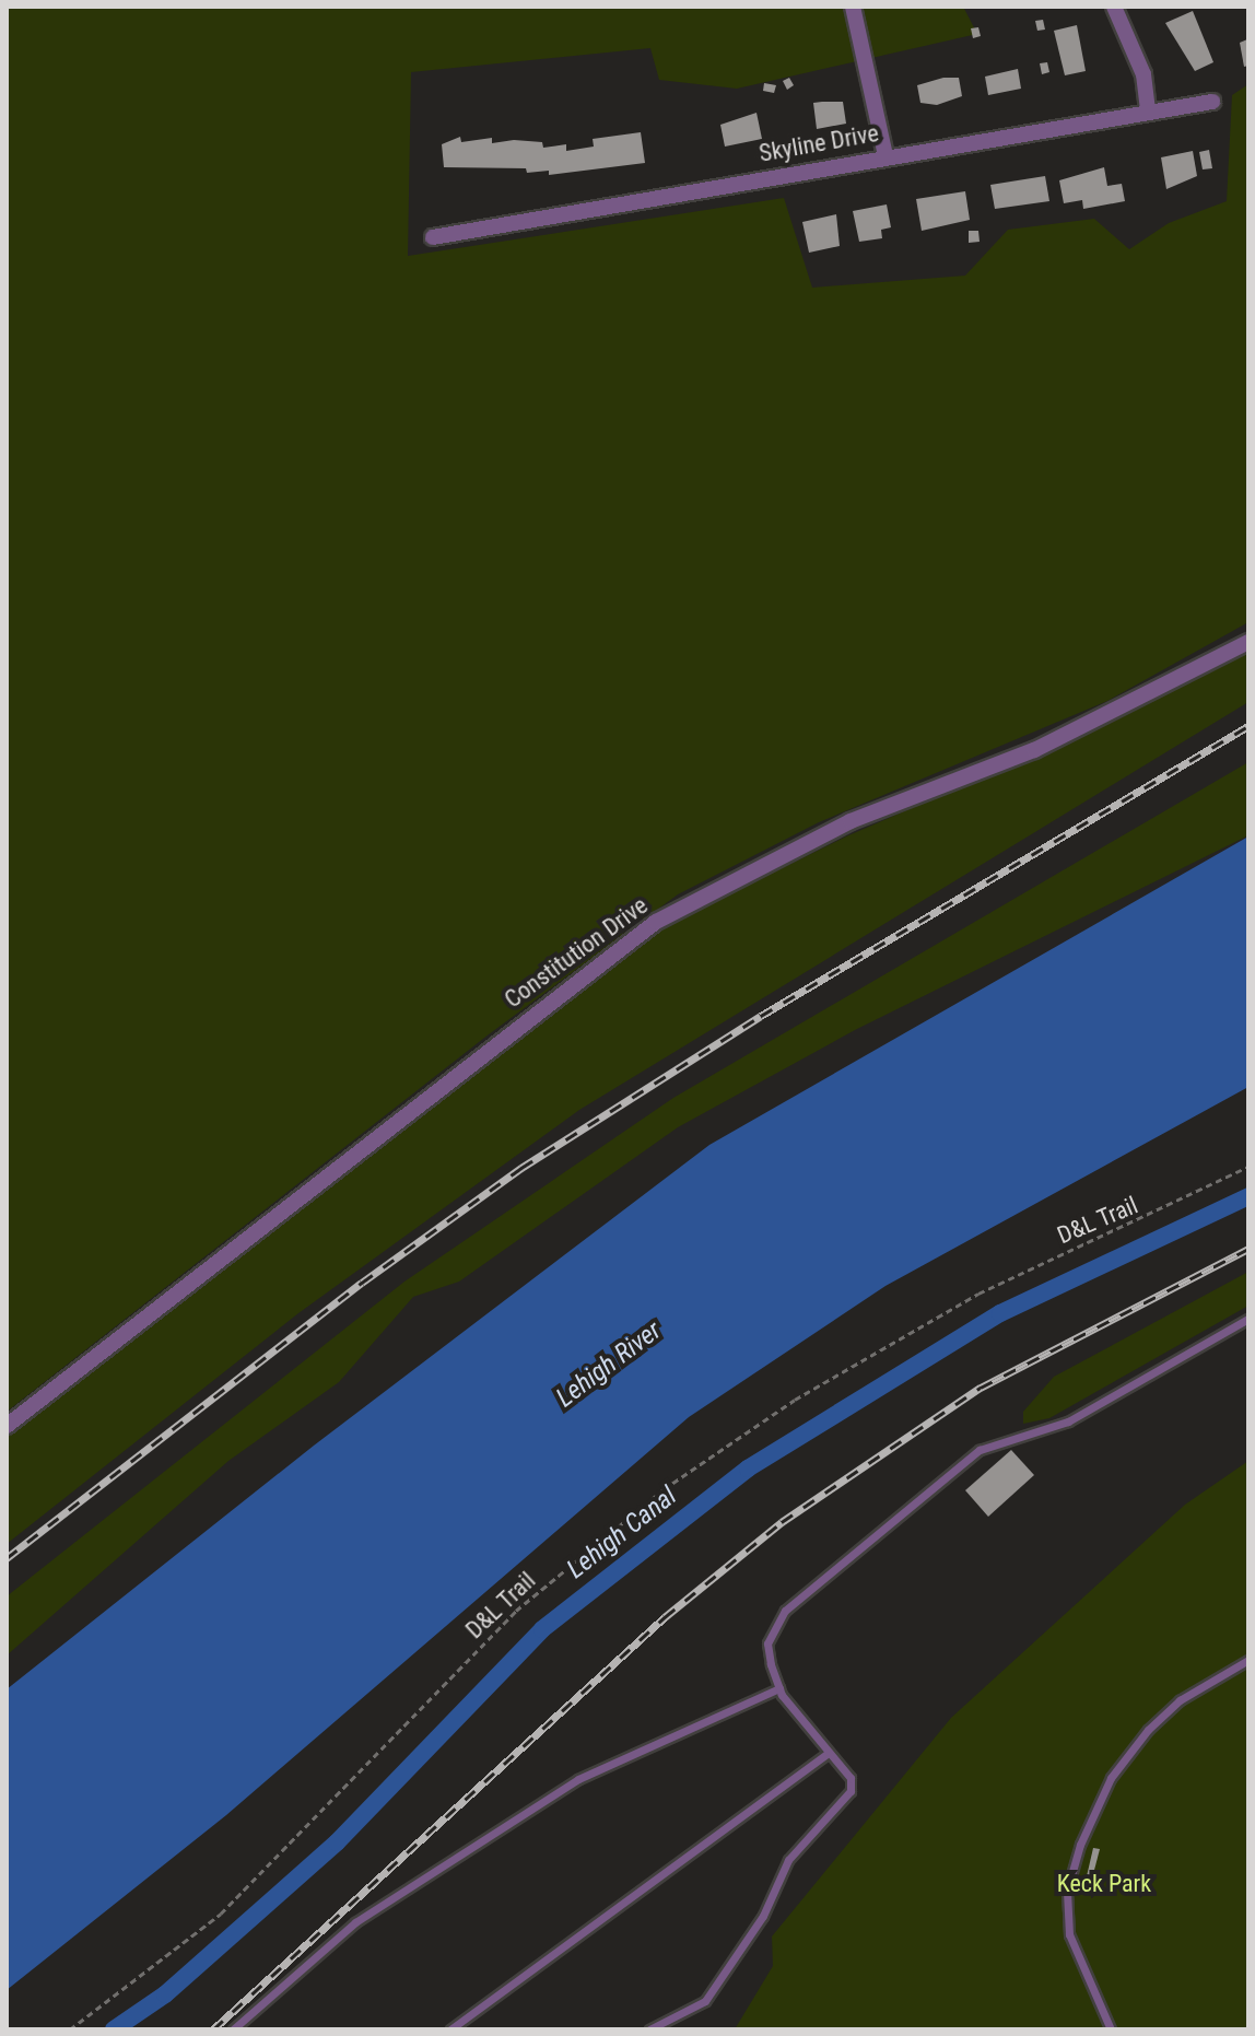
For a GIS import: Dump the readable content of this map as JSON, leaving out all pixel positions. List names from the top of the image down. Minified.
{"streets":{"street":["Skyline Drive","Constitution Drive"],"path":["D&L Trail"]},"water":["Lehigh River","Lehigh Canal"],"parks":["Keck Park"]}
